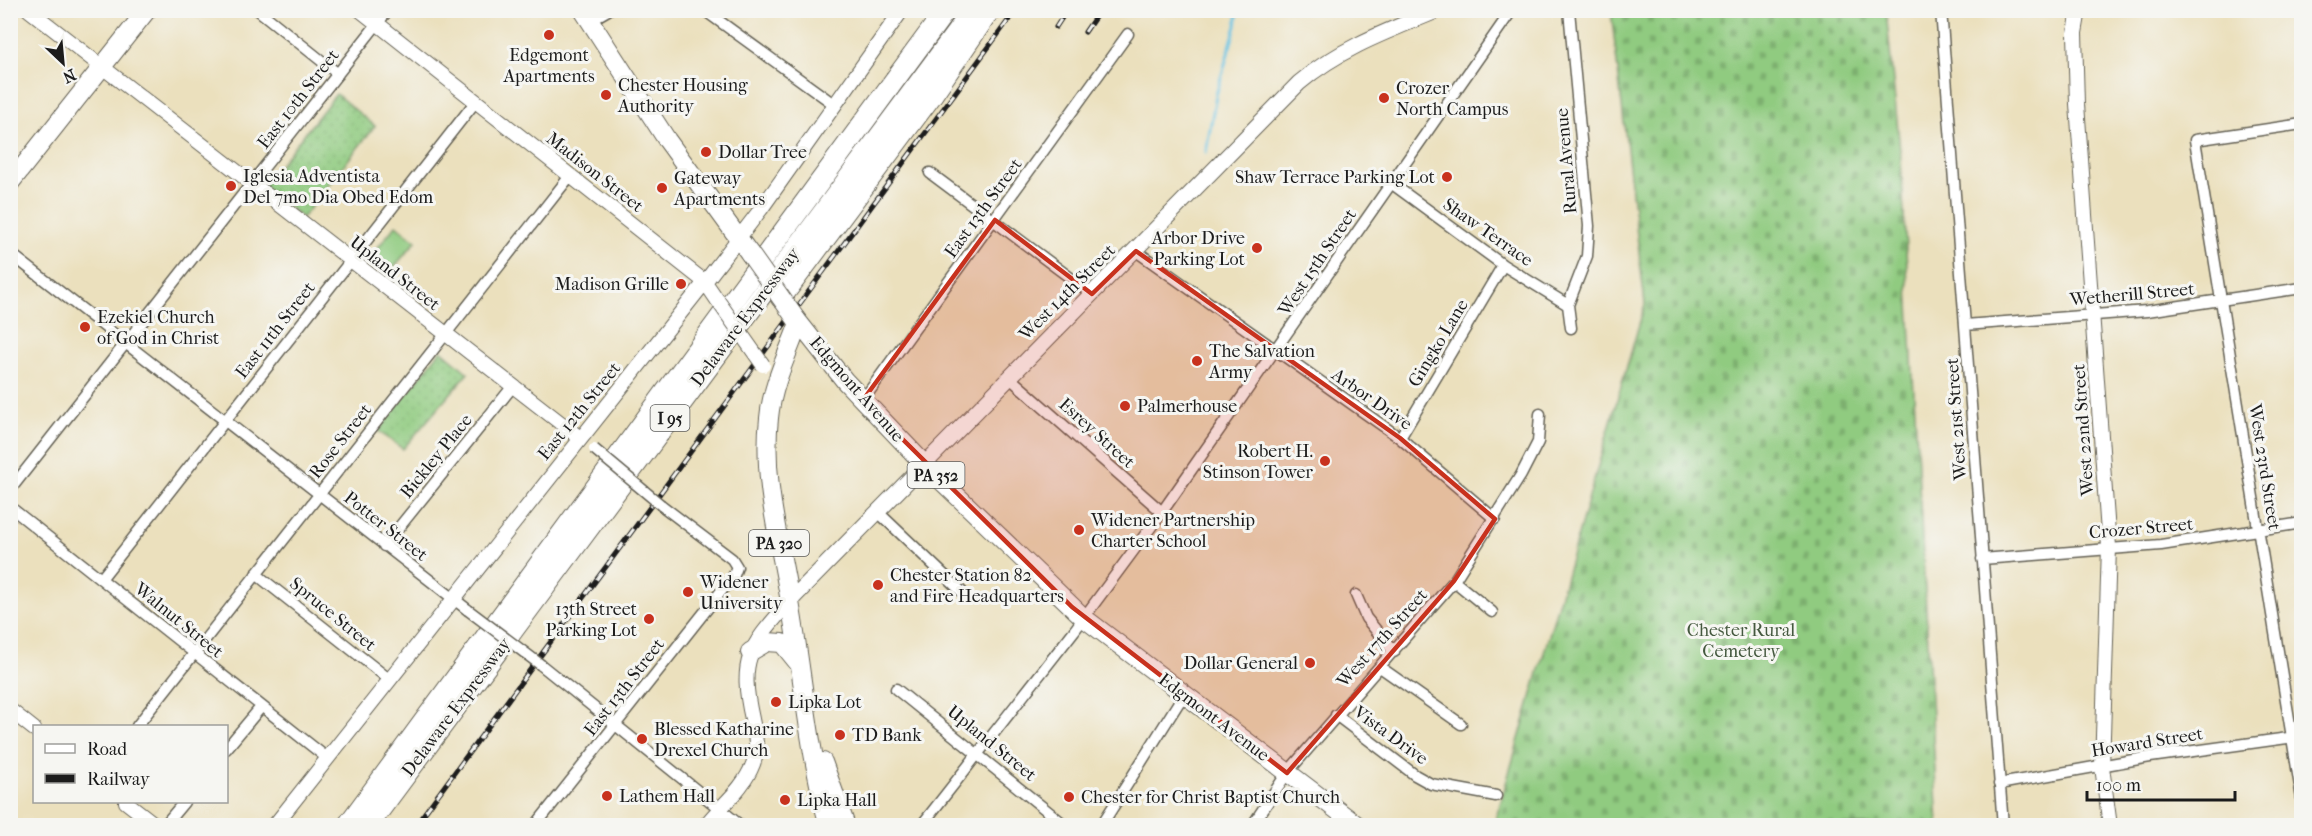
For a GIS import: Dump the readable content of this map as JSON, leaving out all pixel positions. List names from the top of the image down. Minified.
{"streets":{"highway":["Delaware Expressway","I 95"],"main road":["West 14th Street","Edgmont Avenue","PA 352","PA 320"],"street":["East 10th Street","Rural Avenue","Madison Street","East 13th Street","Shaw Terrace","West 15th Street","Upland Street","Wetherill Street","East 11th Street","Gingko Lane","Arbor Drive","East 12th Street","West 21st Street","West 22nd Street","Esrey Street","Rose Street","Bickley Place","West 23rd Street","Potter Street","Crozer Street","Spruce Street","Walnut Street","West 17th Street","Vista Drive","Howard Street"]},"crossings":[["East 10th Street","Madison Street"],["East 10th Street","Upland Street"],["East 10th Street","Potter Street"],["Rural Avenue","Shaw Terrace"],["Madison Street","East 11th Street"],["Madison Street","East 12th Street"],["Madison Street","Rose Street"],["Madison Street","PA 320"],["East 13th Street","Upland Street"],["East 13th Street","Edgmont Avenue"],["East 13th Street","Potter Street"],["Shaw Terrace","West 15th Street"],["Shaw Terrace","Gingko Lane"],["West 15th Street","Upland Street"],["West 15th Street","Edgmont Avenue"],["West 15th Street","Arbor Drive"],["West 15th Street","Esrey Street"],["Upland Street","East 11th Street"],["Upland Street","East 12th Street"],["Upland Street","Rose Street"],["Upland Street","Bickley Place"],["West 14th Street","Edgmont Avenue"],["West 14th Street","Arbor Drive"],["West 14th Street","Esrey Street"],["West 14th Street","PA 320"],["Wetherill Street","West 21st Street"],["Wetherill Street","West 22nd Street"],["Wetherill Street","West 23rd Street"],["East 11th Street","Potter Street"],["East 11th Street","Walnut Street"],["Gingko Lane","Arbor Drive"],["Edgmont Avenue","East 12th Street"],["Edgmont Avenue","West 17th Street"],["Arbor Drive","West 17th Street"],["East 12th Street","Potter Street"],["East 12th Street","Spruce Street"],["East 12th Street","Walnut Street"],["West 21st Street","Crozer Street"],["West 21st Street","Howard Street"],["West 22nd Street","Crozer Street"],["West 22nd Street","Howard Street"],["Rose Street","Potter Street"],["Rose Street","Spruce Street"],["Rose Street","Walnut Street"],["Bickley Place","Potter Street"],["West 23rd Street","Crozer Street"],["West 23rd Street","Howard Street"],["West 17th Street","Vista Drive"]],"parks":["Chester Rural Cemetery"],"places":["Edgemont Apartments","Chester Housing Authority","Crozer North Campus","Dollar Tree","Shaw Terrace Parking Lot","Iglesia Adventista Del 7mo Dia Obed Edom","Gateway Apartments","Arbor Drive Parking Lot","Madison Grille","Ezekiel Church of God in Christ","The Salvation Army","Palmerhouse","Robert H. Stinson Tower","Widener Partnership Charter School","Chester Station 82 and Fire Headquarters","Widener University","13th Street Parking Lot","Dollar General","Lipka Lot","TD Bank","Blessed Katharine Drexel Church","Lathem Hall","Chester for Christ Baptist Church","Lipka Hall"],"legend":["Road","Railway"],"scale_bar":"100 m","north":"bottom right"}
